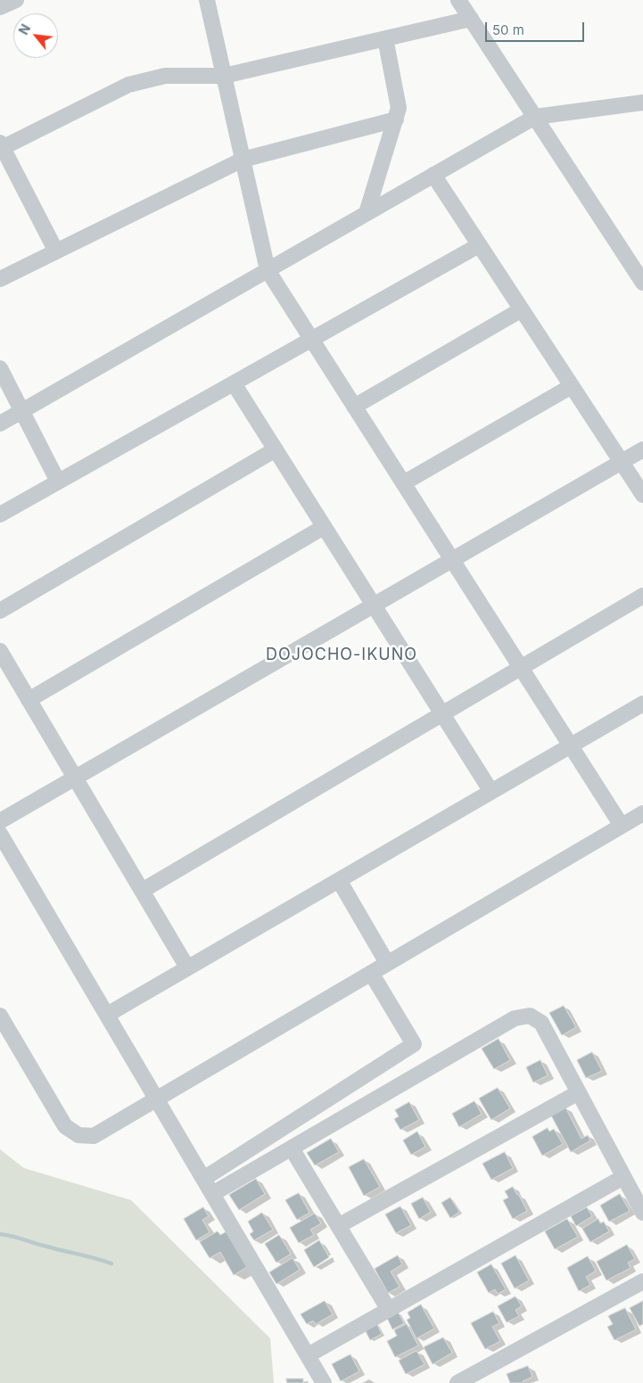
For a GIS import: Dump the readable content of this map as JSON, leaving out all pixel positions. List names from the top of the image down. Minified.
{"districts":["DOJOCHO-IKUNO"],"scale_bar":"50 m","north":"top left"}
